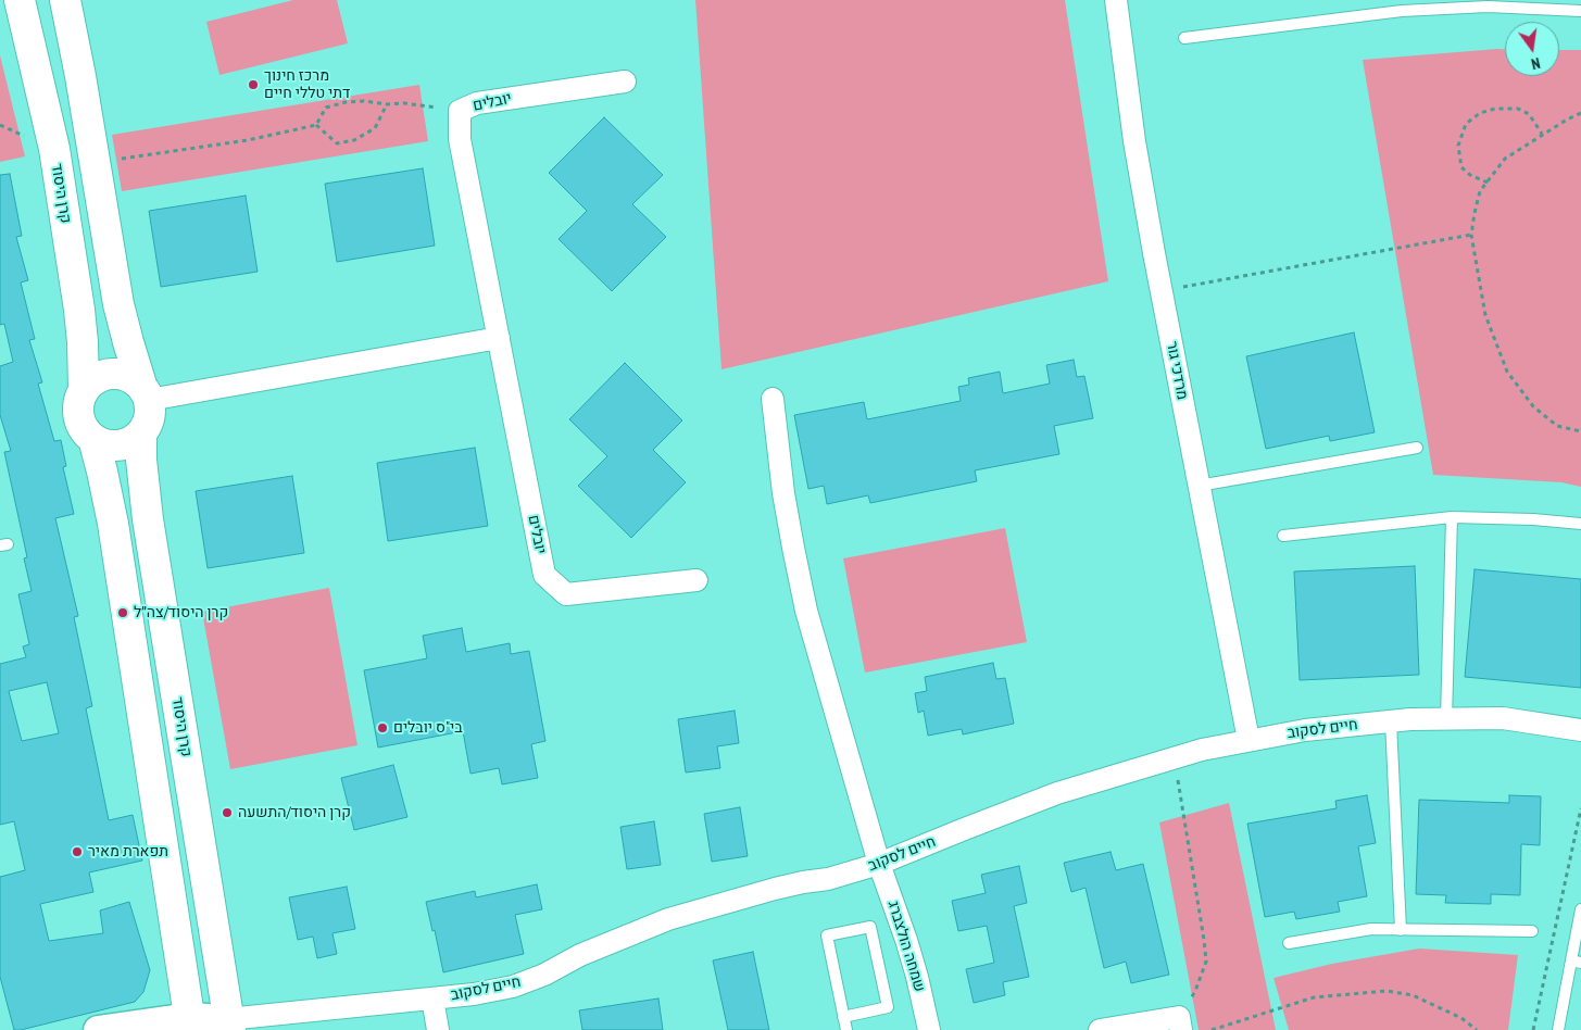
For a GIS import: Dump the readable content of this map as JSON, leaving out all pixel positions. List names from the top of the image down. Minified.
{"streets":{"main road":["קרן היסוד"],"street":["יובלים","מרדכי גור","חיים לסקוב","שמחה הולצברג"]},"crossings":[["קרן היסוד","חיים לסקוב"],["מרדכי גור","חיים לסקוב"],["חיים לסקוב","שמחה הולצברג"]],"places":["מרכז חינוך דתי טללי חיים","קרן היסוד/צה״ל","בי\"ס יובלים","קרן היסוד/התשעה","תפארת מאיר"],"north":"bottom"}
